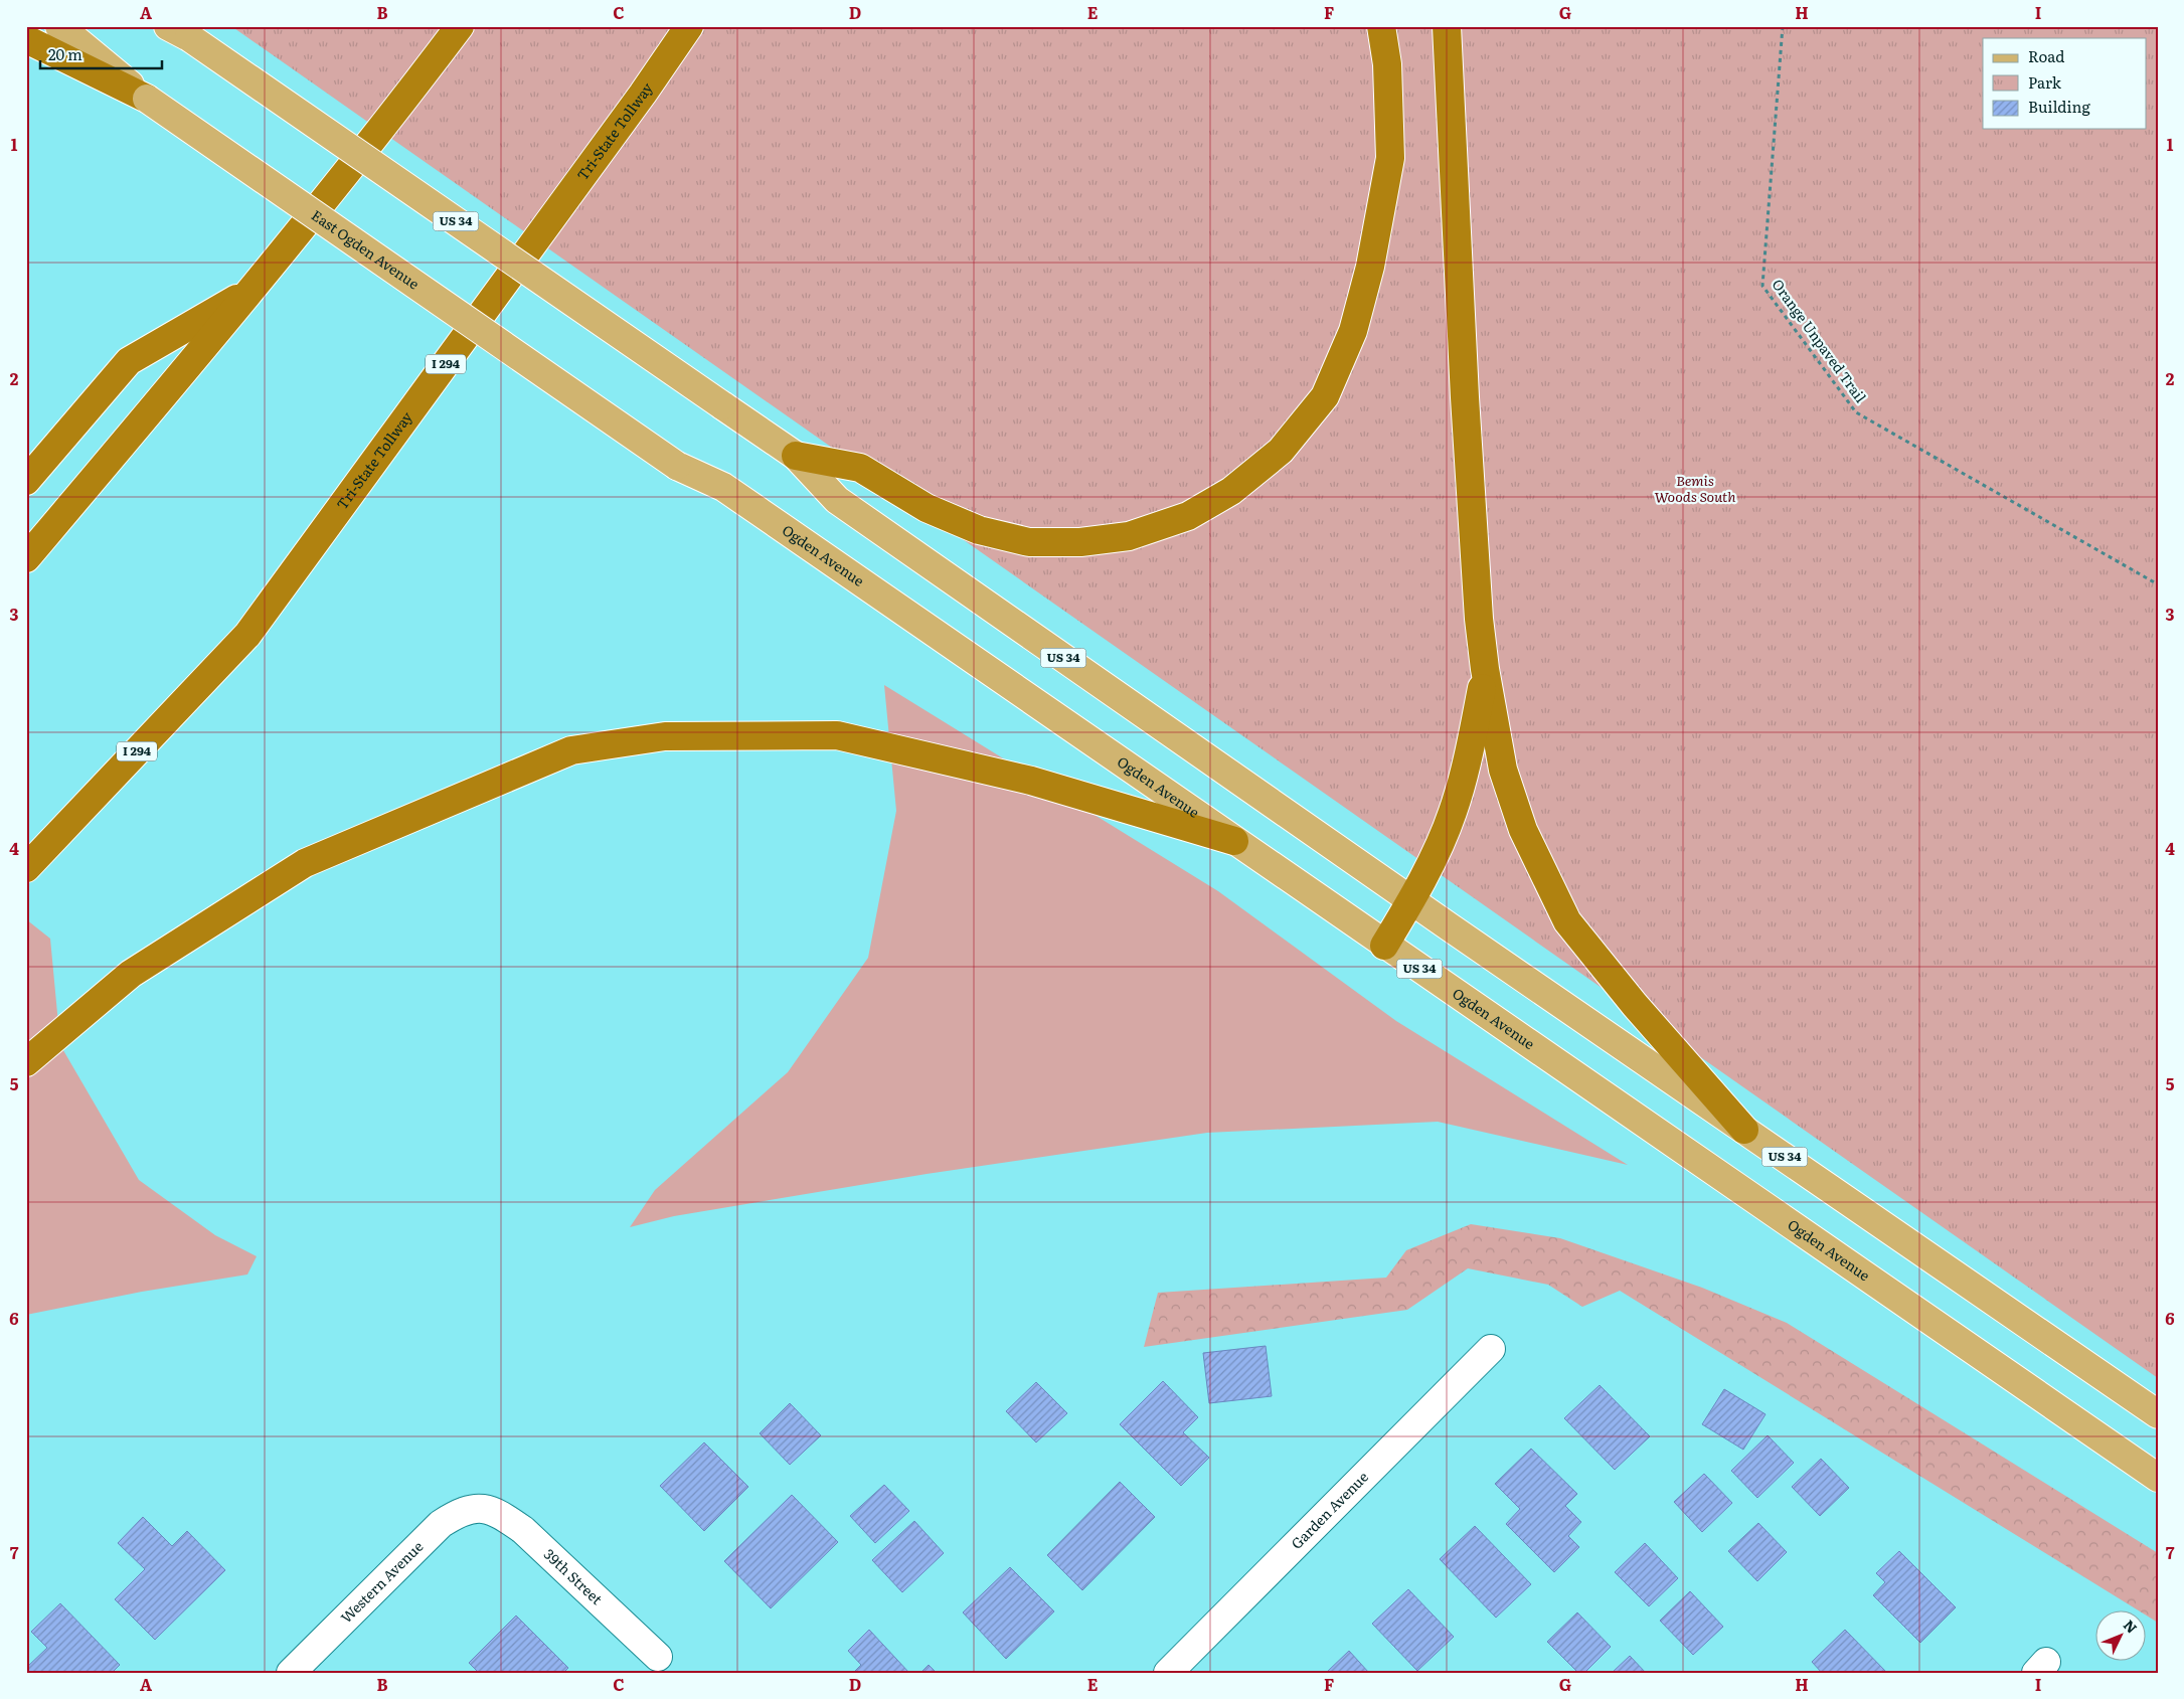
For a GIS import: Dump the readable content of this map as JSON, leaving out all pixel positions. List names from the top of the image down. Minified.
{"streets":{"highway":["Tri-State Tollway","I 294"],"main road":["US 34","East Ogden Avenue","Ogden Avenue"],"street":["Garden Avenue","39th Street","Western Avenue"],"path":["Orange Unpaved Trail"]},"crossings":[["East Ogden Avenue","Ogden Avenue"],["39th Street","Western Avenue"]],"parks":["Bemis Woods South"],"legend":["Road","Park","Building"],"scale_bar":"20 m","north":"top right","grid":{"columns":["A","B","C","D","E","F","G","H","I"],"rows":["1","2","3","4","5","6","7"]}}
